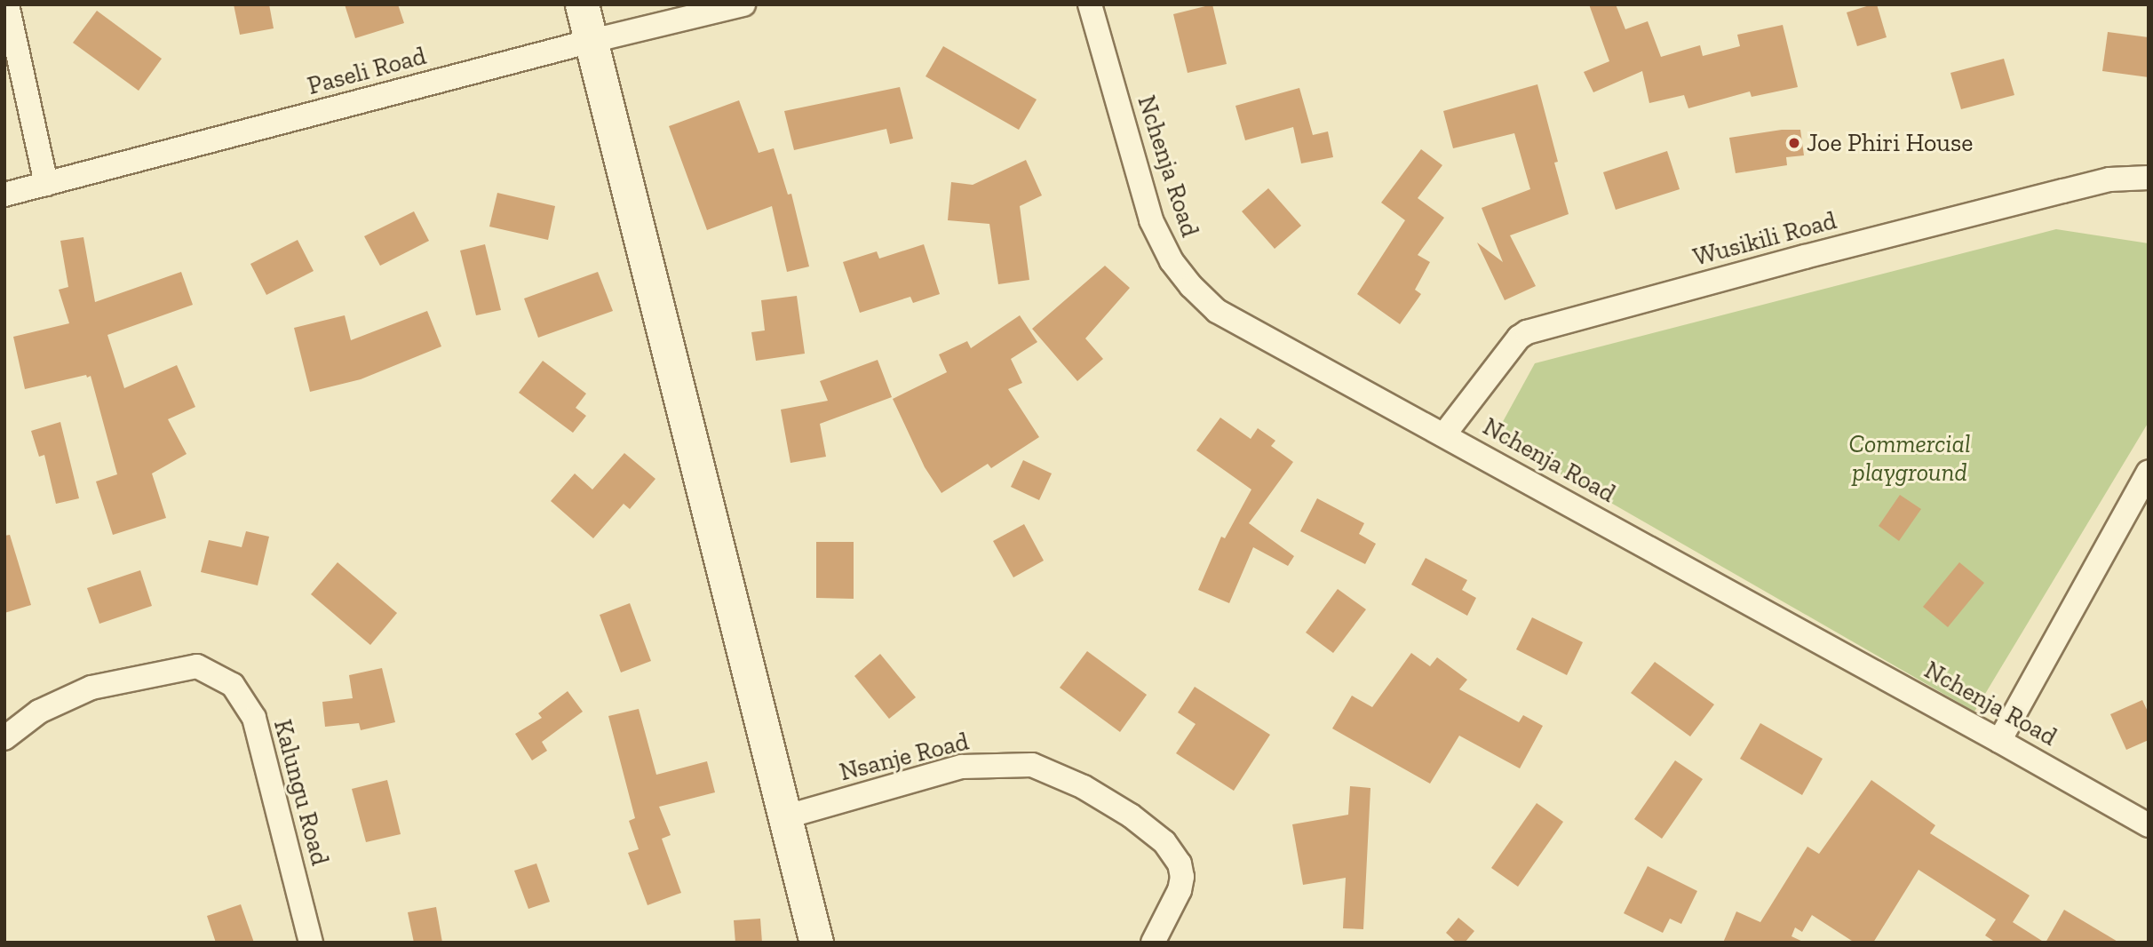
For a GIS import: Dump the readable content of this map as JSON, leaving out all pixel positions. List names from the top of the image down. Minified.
{"streets":{"street":["Paseli Road","Nchenja Road","Wusikili Road","Nsanje Road","Kalungu Road"]},"crossings":[["Nchenja Road","Wusikili Road"]],"parks":["Commercial playground"],"places":["Joe Phiri House"]}
